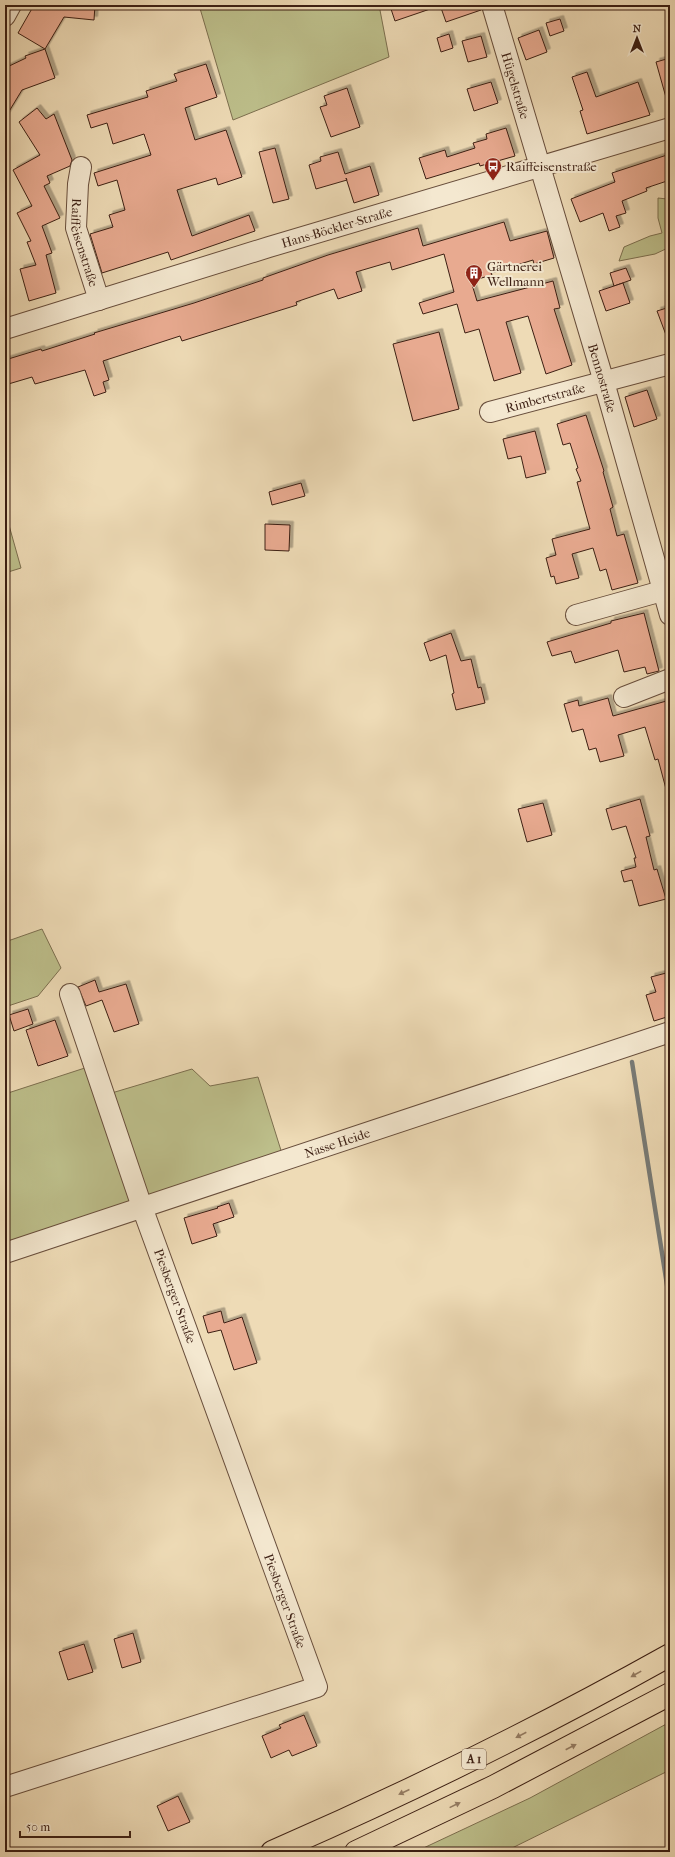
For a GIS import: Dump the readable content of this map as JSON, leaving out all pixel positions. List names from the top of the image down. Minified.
{"streets":{"highway":["A 1"],"street":["Hügelstraße","Hans-Böckler-Straße","Raiffeisenstraße","Bennostraße","Rimbertstraße","Nasse Heide","Piesberger Straße"]},"crossings":[["Hügelstraße","Hans-Böckler-Straße"],["Hügelstraße","Bennostraße"],["Hans-Böckler-Straße","Raiffeisenstraße"],["Hans-Böckler-Straße","Bennostraße"],["Bennostraße","Rimbertstraße"],["Nasse Heide","Piesberger Straße"]],"places":{"bus stop":["Raiffeisenstraße"],"building":["Gärtnerei Wellmann"]},"scale_bar":"50 m","north":"top"}
